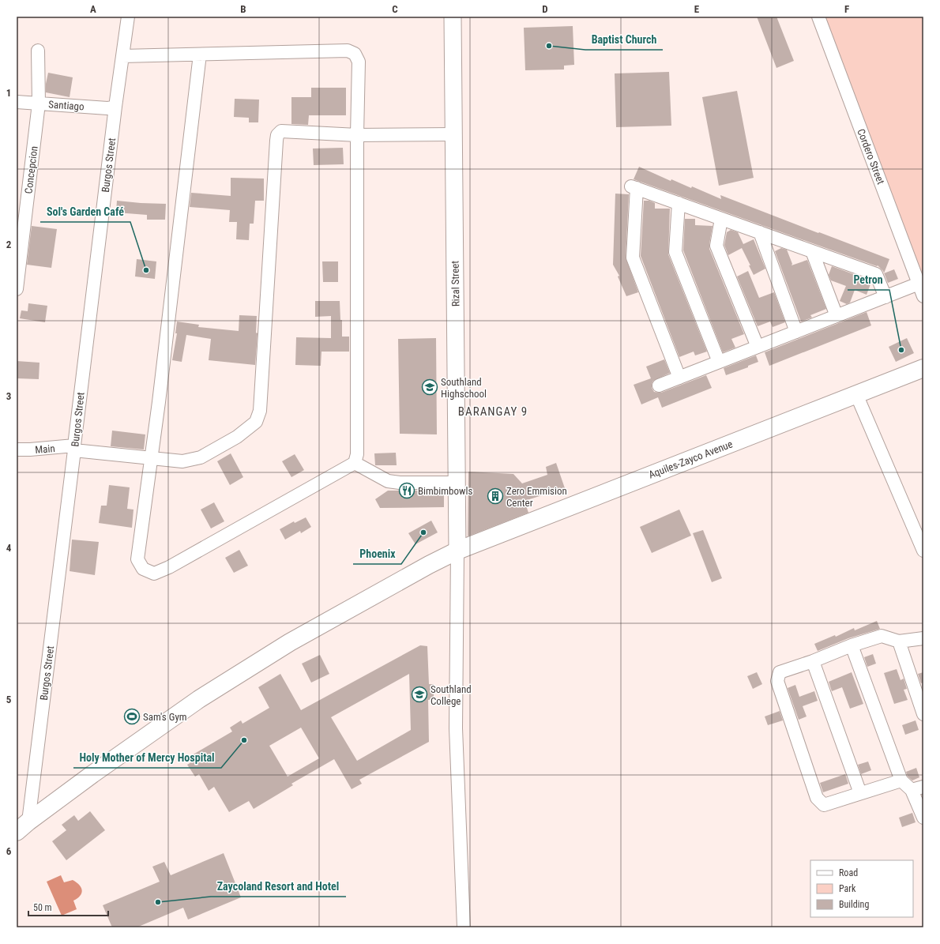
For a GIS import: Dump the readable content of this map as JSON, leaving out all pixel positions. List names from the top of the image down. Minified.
{"streets":{"highway":["Aquiles-Zayco Avenue"],"main road":["Rizal Street"],"street":["Santiago","Cordero Street","Burgos Street","Concepcion","Main"]},"crossings":[["Santiago","Burgos Street"],["Santiago","Concepcion"],["Burgos Street","Main"],["Burgos Street","Aquiles-Zayco Avenue"],["Rizal Street","Main"],["Rizal Street","Aquiles-Zayco Avenue"]],"districts":["BARANGAY 9"],"places":{"other":["Baptist Church","Sol's Garden Café","Petron","Phoenix","Holy Mother of Mercy Hospital","Zaycoland Resort and Hotel"],"school or university":["Southland Highschool","Southland College"],"restaurant":["Bimbimbowls"],"building":["Zero Emmision Center"],"sports":["Sam's Gym"]},"legend":["Road","Park","Building"],"scale_bar":"50 m","grid":{"columns":["A","B","C","D","E","F"],"rows":["1","2","3","4","5","6"]}}
